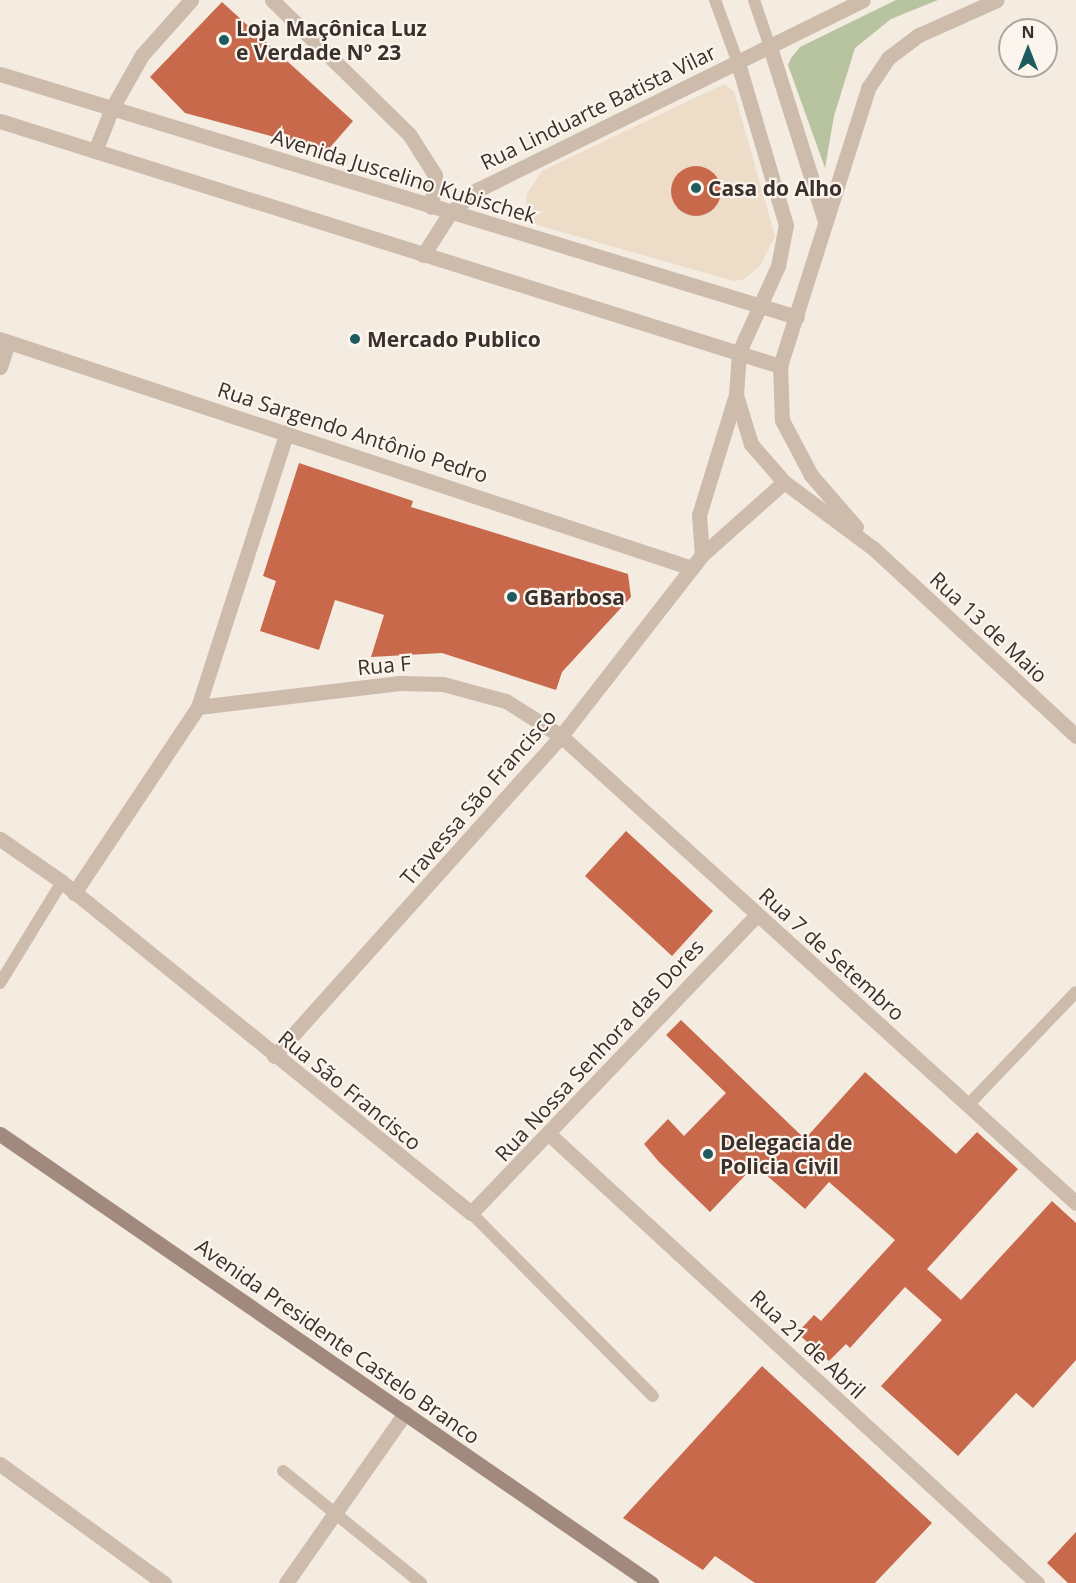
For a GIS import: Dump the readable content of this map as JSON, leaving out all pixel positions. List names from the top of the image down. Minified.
{"streets":{"main road":["Avenida Presidente Castelo Branco"],"street":["Rua Linduarte Batista Vilar","Avenida Juscelino Kubischek","Rua Sargendo Antônio Pedro","Rua 13 de Maio","Rua F","Travessa São Francisco","Rua 7 de Setembro","Rua Nossa Senhora das Dores","Rua São Francisco","Rua 21 de Abril"]},"crossings":[["Rua Linduarte Batista Vilar","Avenida Juscelino Kubischek"],["Rua Linduarte Batista Vilar","Rua 13 de Maio"],["Rua Linduarte Batista Vilar","Travessa São Francisco"],["Rua Sargendo Antônio Pedro","Travessa São Francisco"],["Rua F","Travessa São Francisco"],["Rua F","Rua 7 de Setembro"],["Travessa São Francisco","Rua 7 de Setembro"],["Travessa São Francisco","Rua São Francisco"],["Rua 7 de Setembro","Rua Nossa Senhora das Dores"],["Rua Nossa Senhora das Dores","Rua São Francisco"],["Rua Nossa Senhora das Dores","Rua 21 de Abril"]],"places":["Loja Maçônica Luz e Verdade Nº 23","Casa do Alho","Mercado Publico","GBarbosa","Delegacia de Policia Civil"],"north":"top"}
